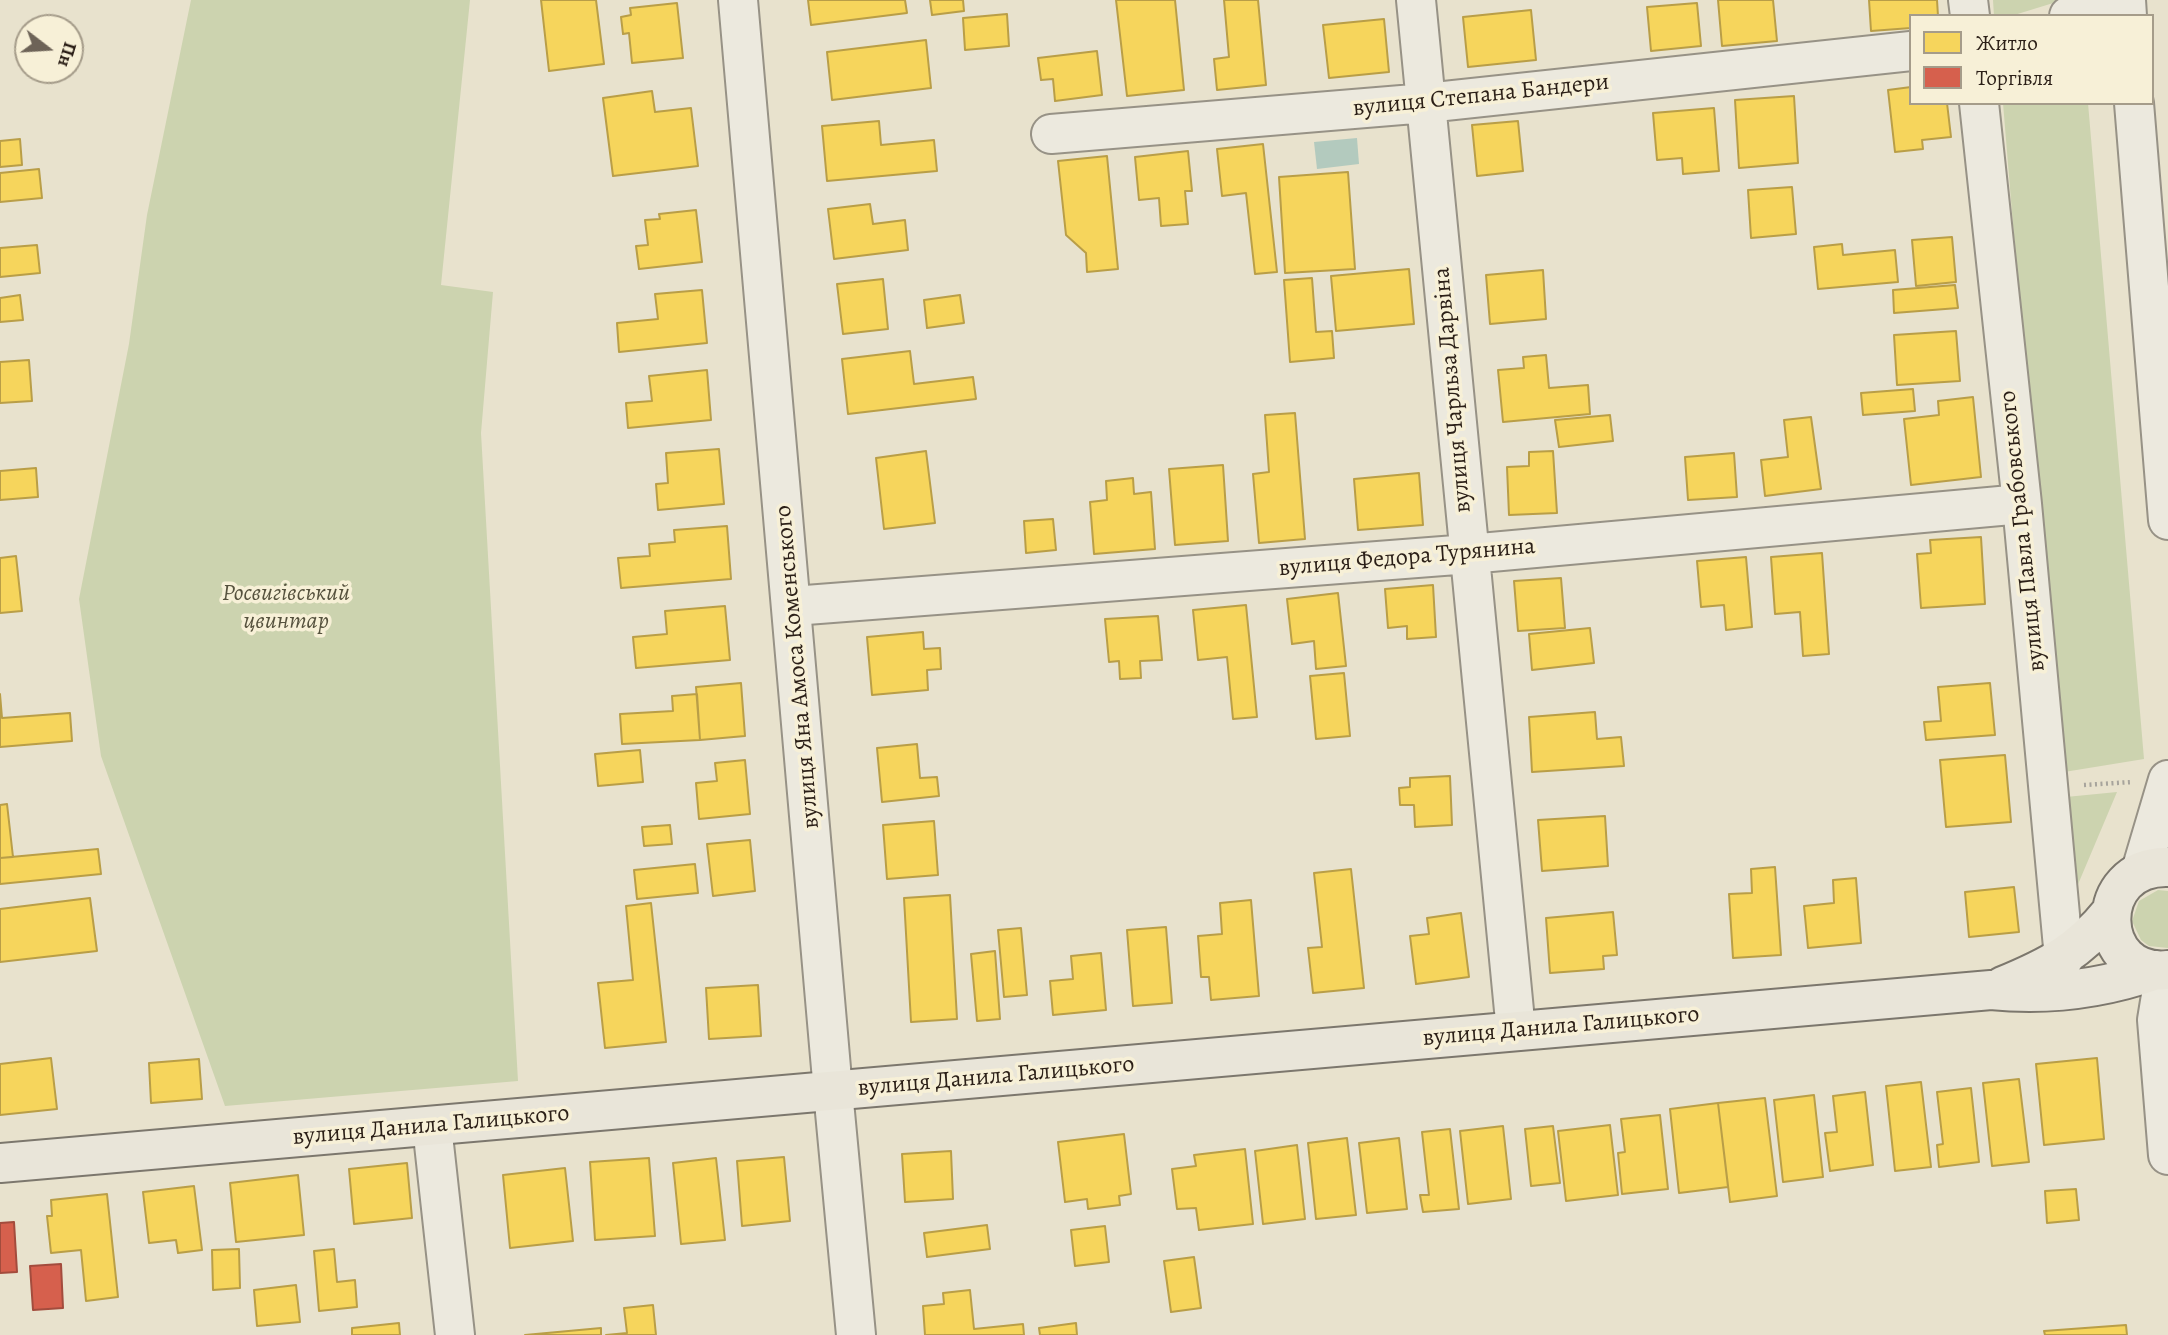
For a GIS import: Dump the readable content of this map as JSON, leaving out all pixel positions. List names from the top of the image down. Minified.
{"streets":{"main road":["вулиця Данила Галицького"],"street":["вулиця Степана Бандери","вулиця Чарльза Дарвіна","вулиця Павла Грабовського","вулиця Федора Турянина","вулиця Яна Амоса Коменського"]},"crossings":[["вулиця Степана Бандери","вулиця Чарльза Дарвіна"],["вулиця Чарльза Дарвіна","вулиця Федора Турянина"],["вулиця Чарльза Дарвіна","вулиця Данила Галицького"],["вулиця Павла Грабовського","вулиця Федора Турянина"],["вулиця Павла Грабовського","вулиця Данила Галицького"],["вулиця Федора Турянина","вулиця Яна Амоса Коменського"],["вулиця Яна Амоса Коменського","вулиця Данила Галицького"]],"parks":["Росвигівський цвинтар"],"legend":["Житло","Торгівля"],"north":"right"}
